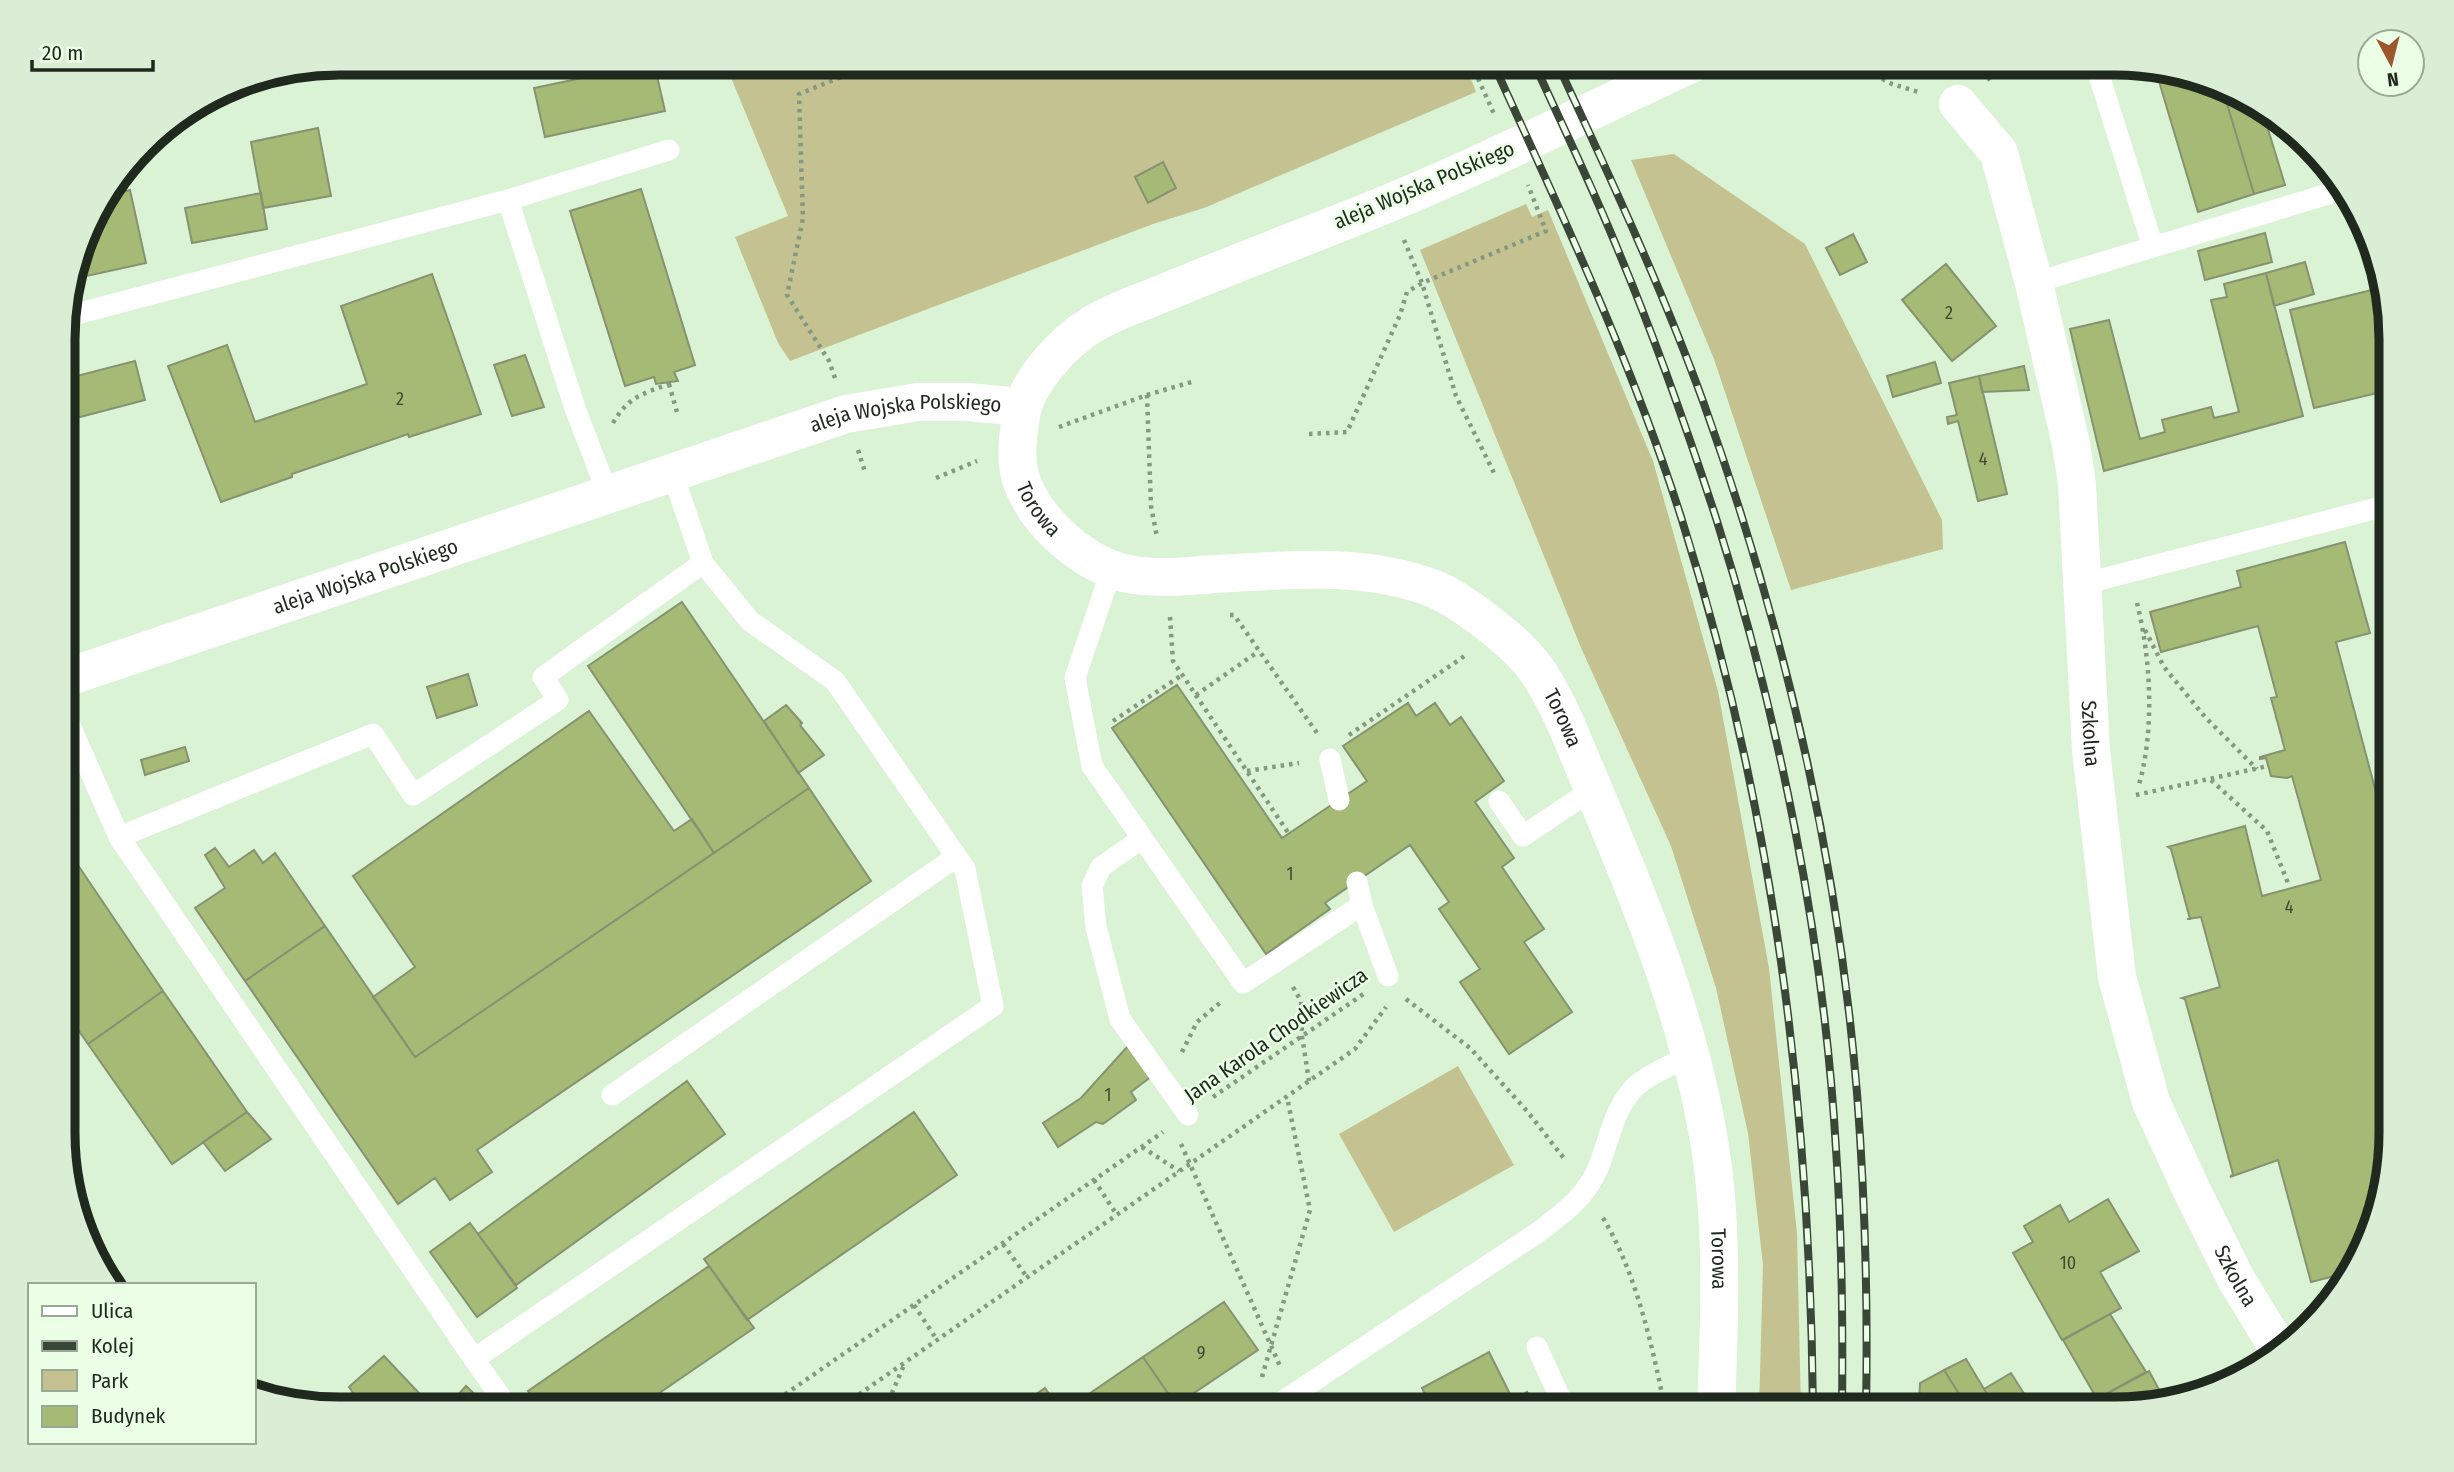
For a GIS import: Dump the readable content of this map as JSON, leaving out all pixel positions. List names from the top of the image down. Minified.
{"streets":{"street":["aleja Wojska Polskiego","Torowa","Szkolna"],"path":["Jana Karola Chodkiewicza"]},"crossings":[["aleja Wojska Polskiego","Torowa"]],"house_numbers":["2","2","4","1","4","1","10","9"],"legend":["Ulica","Kolej","Park","Budynek"],"scale_bar":"20 m","north":"bottom"}
